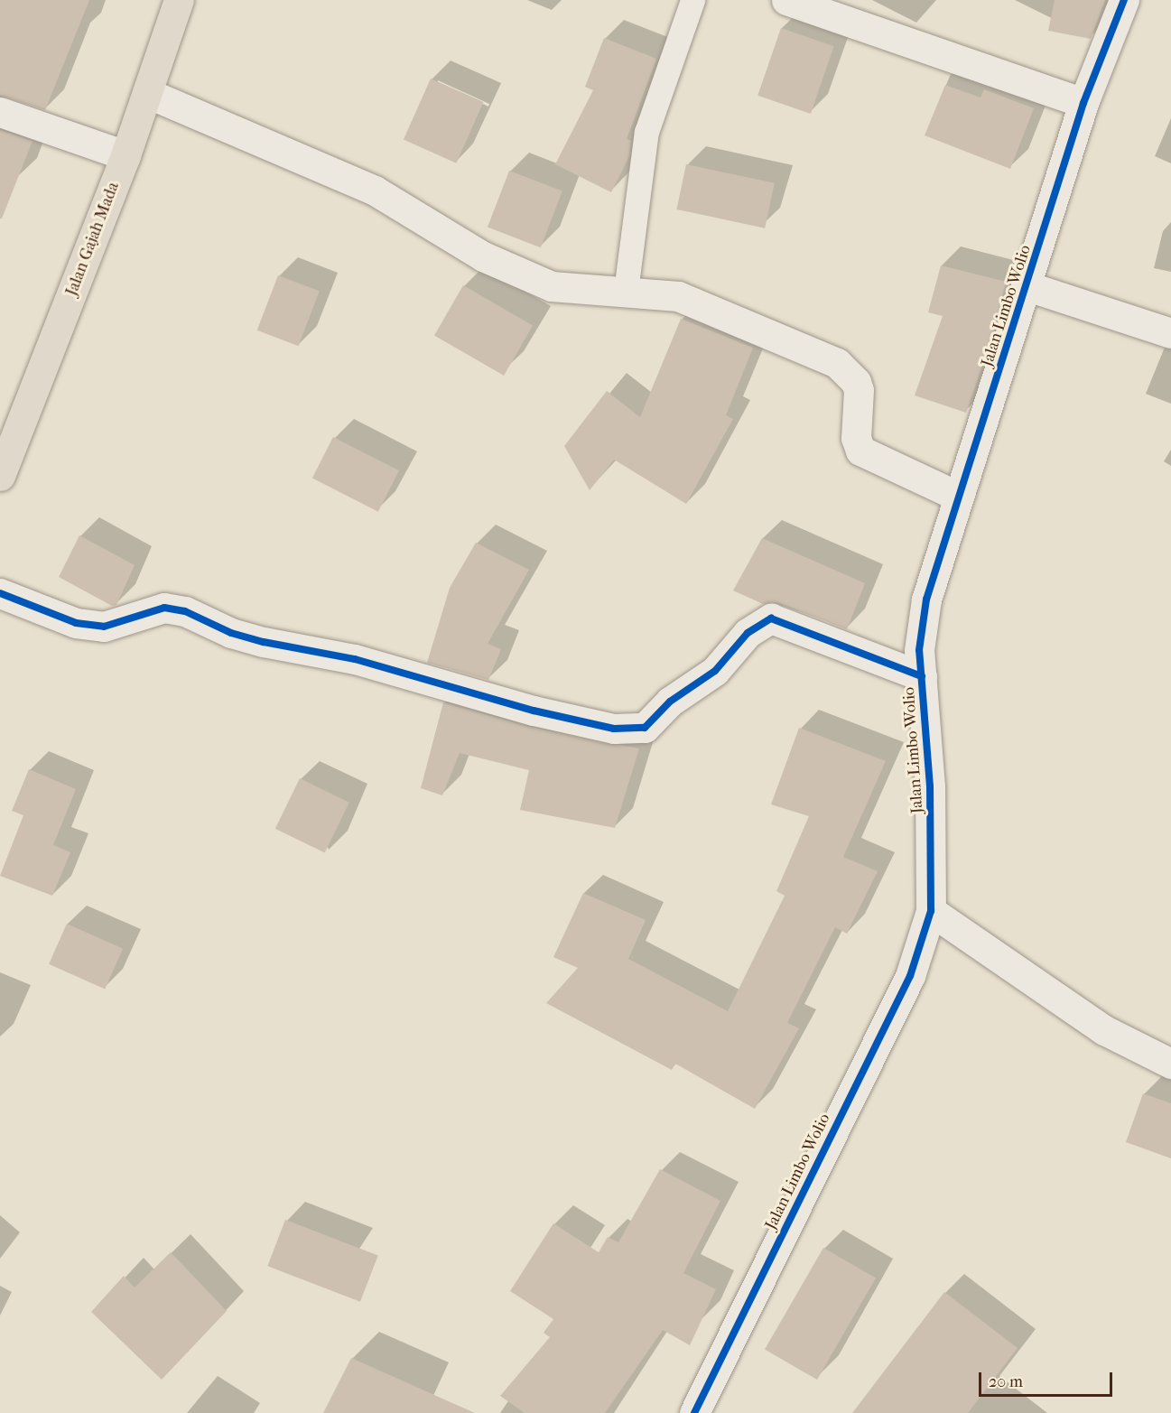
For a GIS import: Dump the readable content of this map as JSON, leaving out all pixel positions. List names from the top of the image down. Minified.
{"streets":{"highway":["Jalan Gajah Mada"],"street":["Jalan Limbo Wolio"]},"scale_bar":"20 m"}
